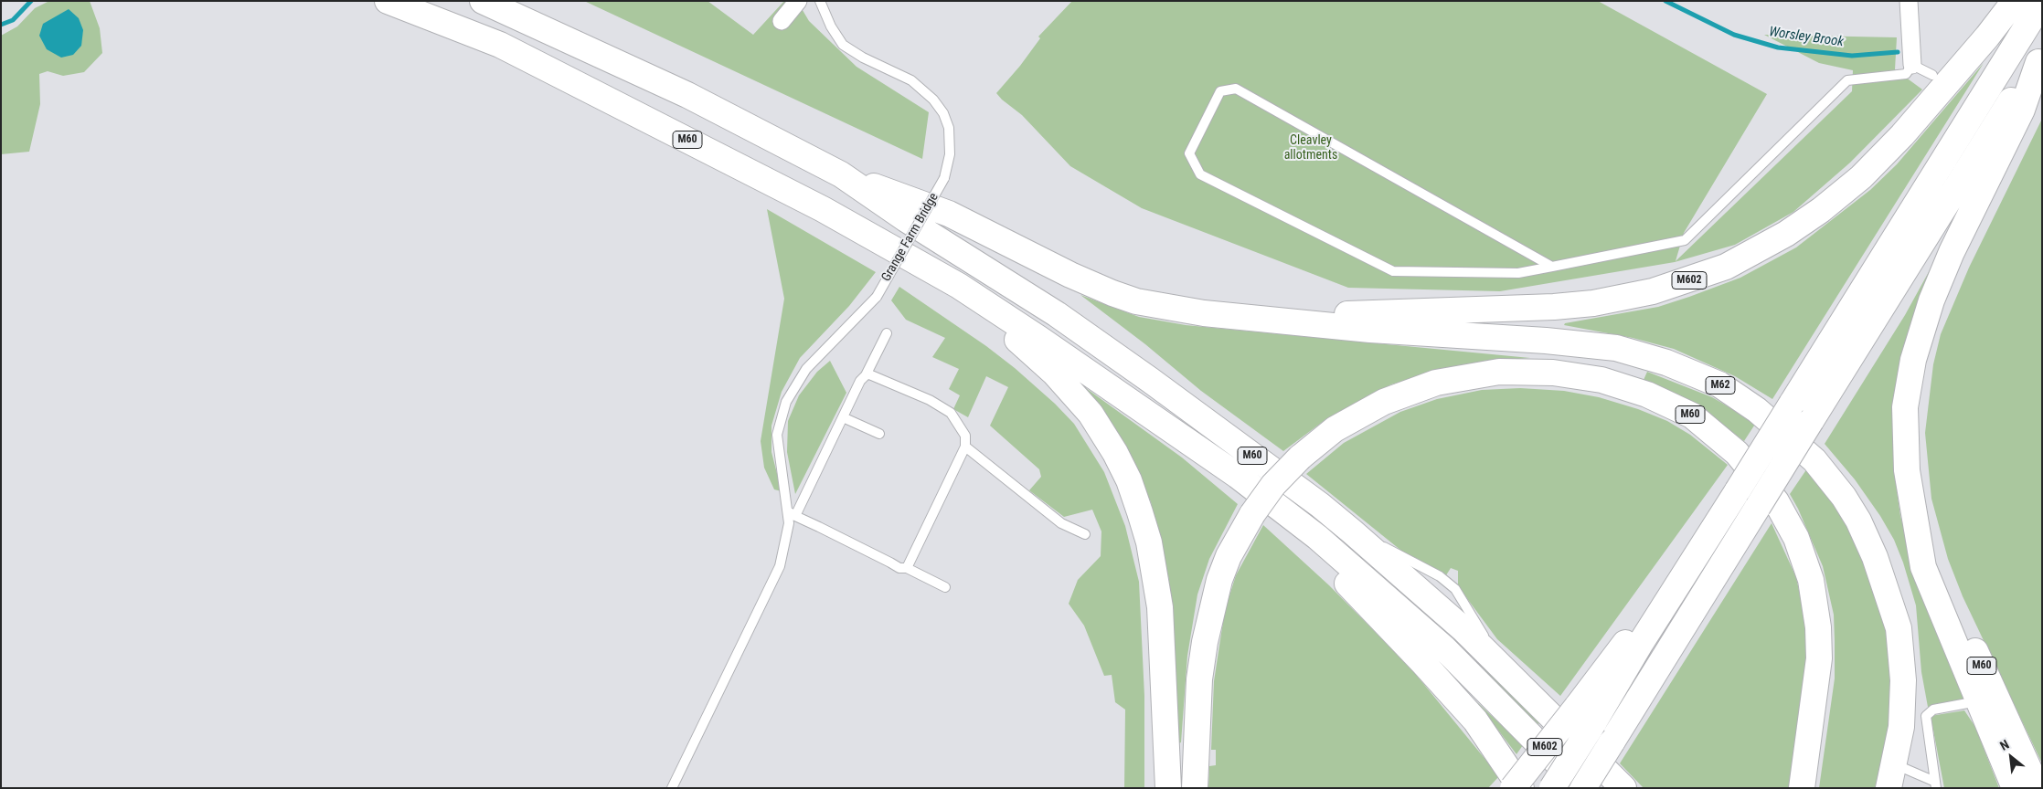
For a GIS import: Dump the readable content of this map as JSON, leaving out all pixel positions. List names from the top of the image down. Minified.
{"streets":{"highway":["M60","M602","M62"],"lane":["Grange Farm Bridge"]},"crossings":[["M60","M602"],["M60","M62"],["M602","M62"]],"water":["Worsley Brook"],"parks":["Cleavley allotments"],"north":"top left"}
